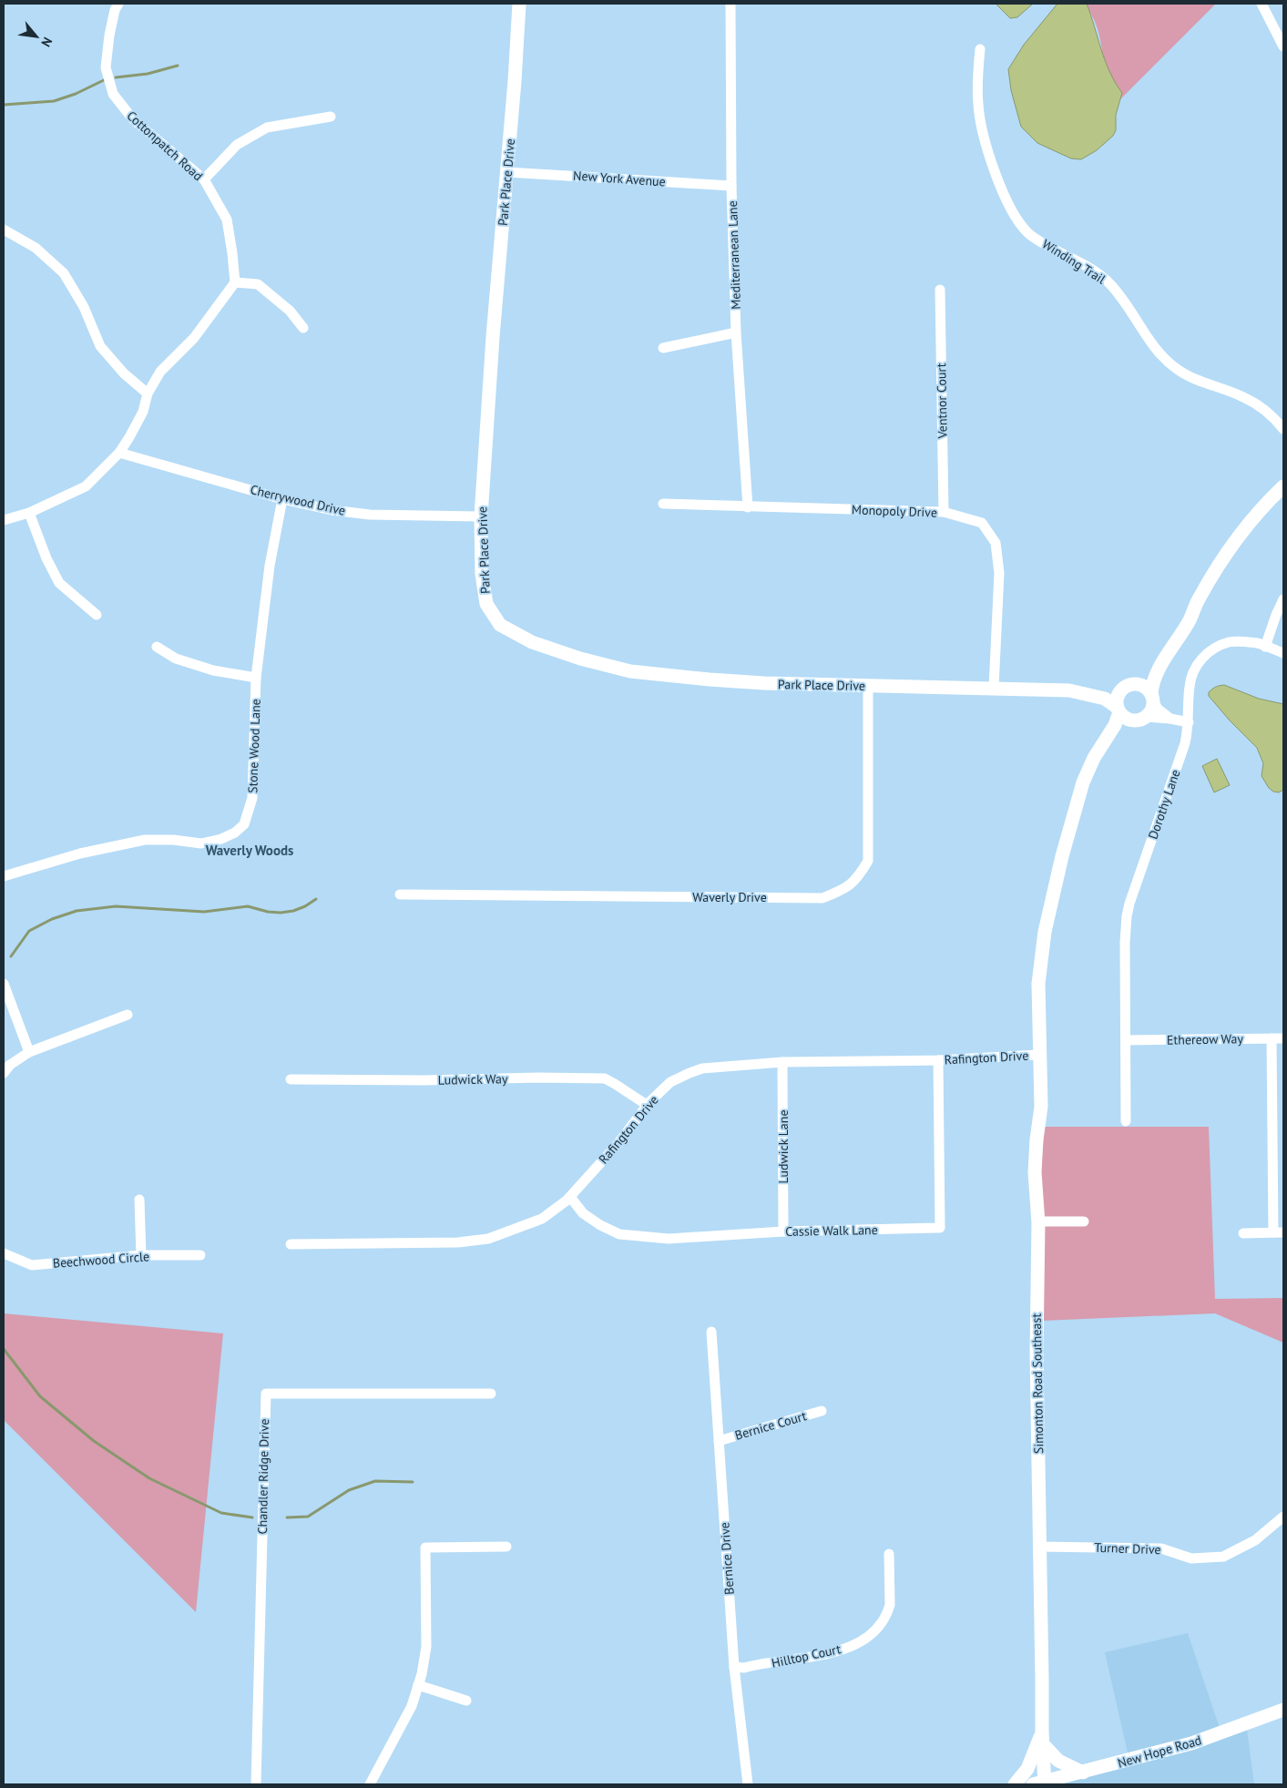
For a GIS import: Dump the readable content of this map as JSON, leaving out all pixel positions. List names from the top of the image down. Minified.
{"streets":{"street":["Cottonpatch Road","New York Avenue","Park Place Drive","Mediterranean Lane","Winding Trail","Ventnor Court","Cherrywood Drive","Monopoly Drive","Stone Wood Lane","Dorothy Lane","Waverly Drive","Ethereow Way","Rafington Drive","Ludwick Way","Ludwick Lane","Cassie Walk Lane","Beechwood Circle","Simonton Road Southeast","Bernice Court","Chandler Ridge Drive","Turner Drive","Bernice Drive","Hilltop Court","New Hope Road"]},"crossings":[["New York Avenue","Park Place Drive"],["New York Avenue","Mediterranean Lane"],["Park Place Drive","Cherrywood Drive"],["Park Place Drive","Monopoly Drive"],["Park Place Drive","Waverly Drive"],["Mediterranean Lane","Monopoly Drive"],["Ventnor Court","Monopoly Drive"],["Cherrywood Drive","Stone Wood Lane"],["Dorothy Lane","Ethereow Way"],["Rafington Drive","Ludwick Way"],["Rafington Drive","Ludwick Lane"],["Rafington Drive","Cassie Walk Lane"],["Rafington Drive","Simonton Road Southeast"],["Ludwick Lane","Cassie Walk Lane"],["Simonton Road Southeast","Turner Drive"],["Simonton Road Southeast","New Hope Road"],["Bernice Court","Bernice Drive"],["Bernice Drive","Hilltop Court"]],"districts":["Waverly Woods"],"north":"bottom right"}
